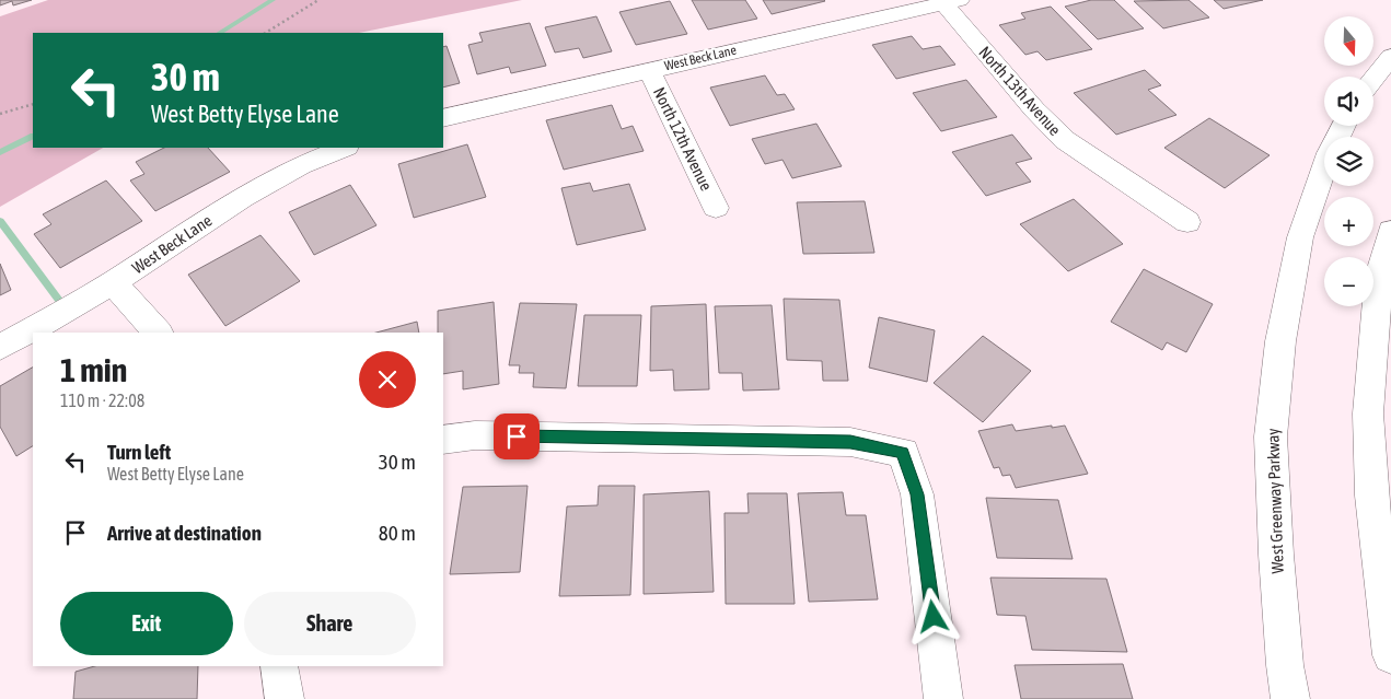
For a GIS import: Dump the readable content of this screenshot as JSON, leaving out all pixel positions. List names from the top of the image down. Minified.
{"streets":{"street":["West Beck Lane","North 13th Avenue","North 12th Avenue","West Greenway Parkway"]},"crossings":[["West Beck Lane","North 13th Avenue"],["West Beck Lane","North 12th Avenue"]],"north":"bottom","page":{"map_buttons":["+","−"],"turn":["30 m","West Betty Elyse Lane"],"heading":["1 min","110 m · 22:08"],"list":[{"name":"Turn left","note":"West Betty Elyse Lane","value":"30 m"},{"name":"Arrive at destination","value":"80 m"}],"buttons":["Exit","Share"]}}
